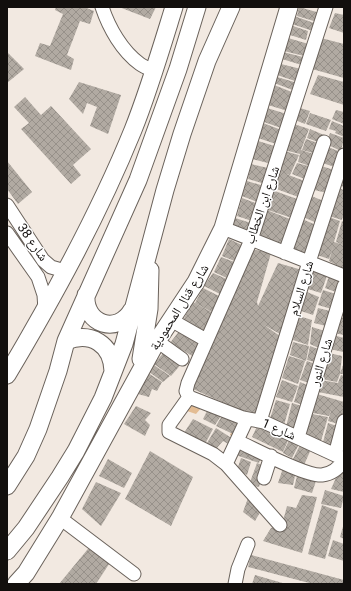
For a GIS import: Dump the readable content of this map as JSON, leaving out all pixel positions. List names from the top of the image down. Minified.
{"streets":{"main road":["شارع قنال المحمودية"],"street":["شارع ابن الخطاب","شارع 38","شارع السلام","شارع النور","شارع 1"]},"crossings":[["شارع ابن الخطاب","شارع 1"],["شارع السلام","شارع 1"],["شارع النور","شارع 1"]]}
